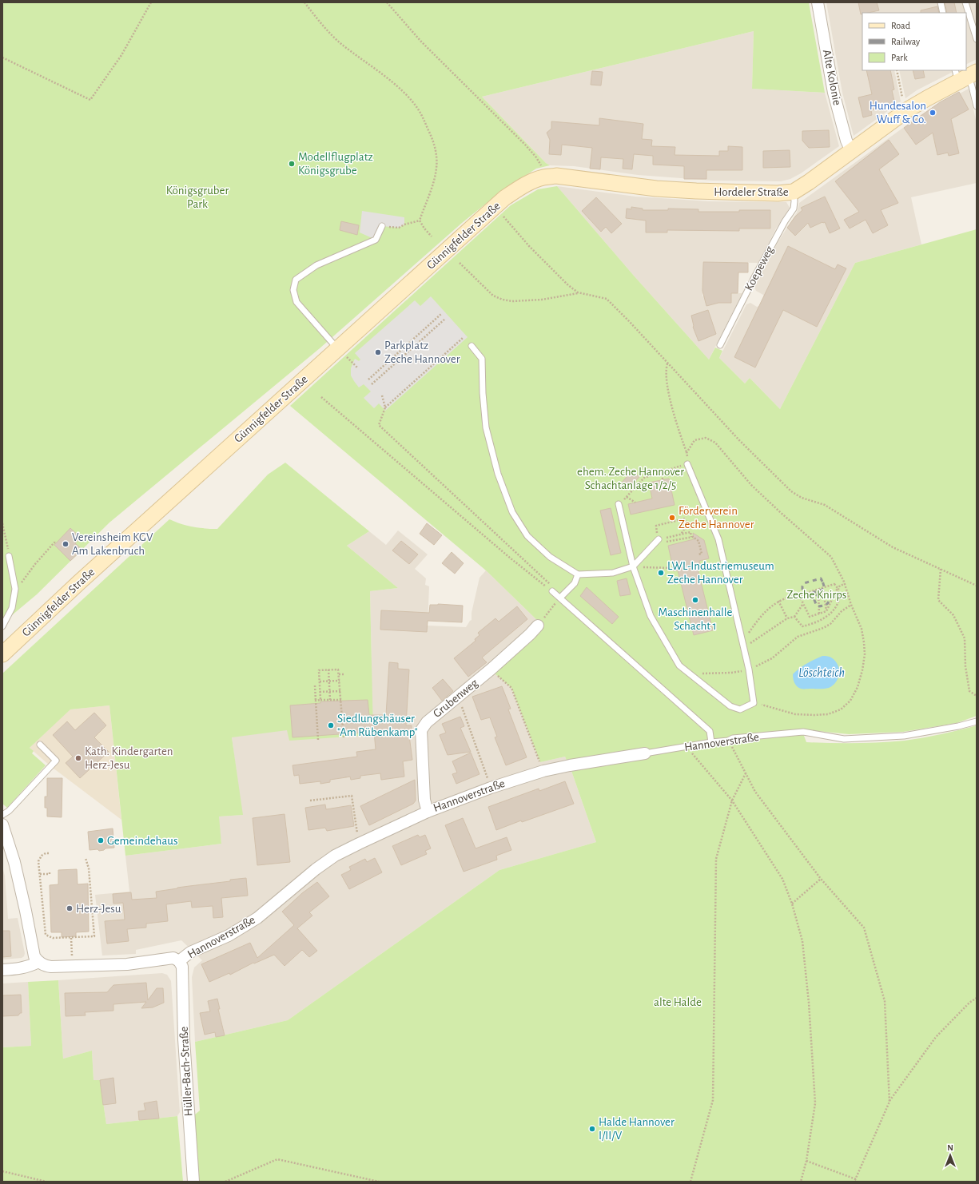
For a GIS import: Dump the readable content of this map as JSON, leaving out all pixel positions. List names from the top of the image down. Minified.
{"streets":{"street":["Alte Kolonie","Hordeler Straße","Günnigfelder Straße","Grubenweg","Hannoverstraße","Hüller-Bach-Straße"],"lane":["Koepeweg"]},"crossings":[["Alte Kolonie","Hordeler Straße"],["Hordeler Straße","Günnigfelder Straße"],["Hordeler Straße","Koepeweg"],["Grubenweg","Hannoverstraße"],["Hannoverstraße","Hüller-Bach-Straße"]],"water":["Löschteich"],"parks":["Königsgruber Park","ehem. Zeche Hannover Schachtanlage 1/2/5","Zeche Knirps","alte Halde"],"places":["Hundesalon Wuff & Co.","Modellflugplatz Königsgrube","Parkplatz Zeche Hannover","Förderverein Zeche Hannover","Vereinsheim KGV Am Lakenbruch","LWL-Industriemuseum Zeche Hannover","Maschinenhalle Schacht 1","Siedlungshäuser \"Am Rübenkamp\"","Kath. Kindergarten Herz-Jesu","Gemeindehaus","Herz-Jesu","Halde Hannover I/II/V"],"legend":["Road","Railway","Park"],"north":"top"}
